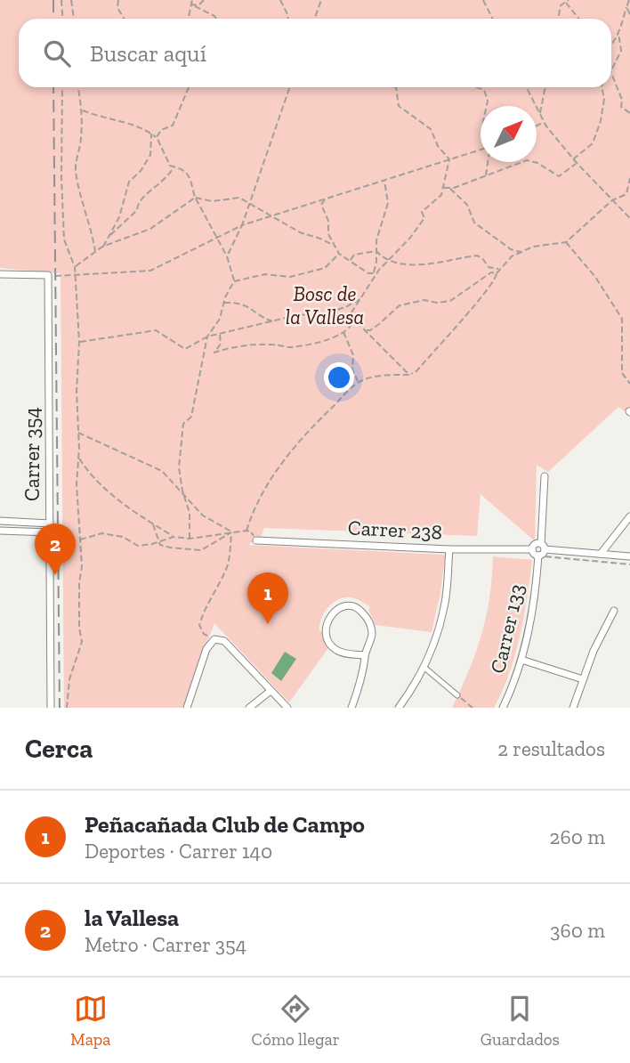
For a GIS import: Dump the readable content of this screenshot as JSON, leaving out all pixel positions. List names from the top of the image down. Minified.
{"streets":{"street":["Carrer 354","Carrer 238","Carrer 133"]},"crossings":[["Carrer 238","Carrer 133"]],"parks":["Bosc de la Vallesa"],"north":"top right","page":{"search":"Buscar aquí","pins":["2","1"],"heading":["Cerca","2 resultados"],"list":[{"mark":"1","name":"Peñacañada Club de Campo","note":"Deportes · Carrer 140","value":"260 m"},{"mark":"2","name":"la Vallesa","note":"Metro · Carrer 354","value":"360 m"}],"nav":["Mapa","Cómo llegar","Guardados"]}}
